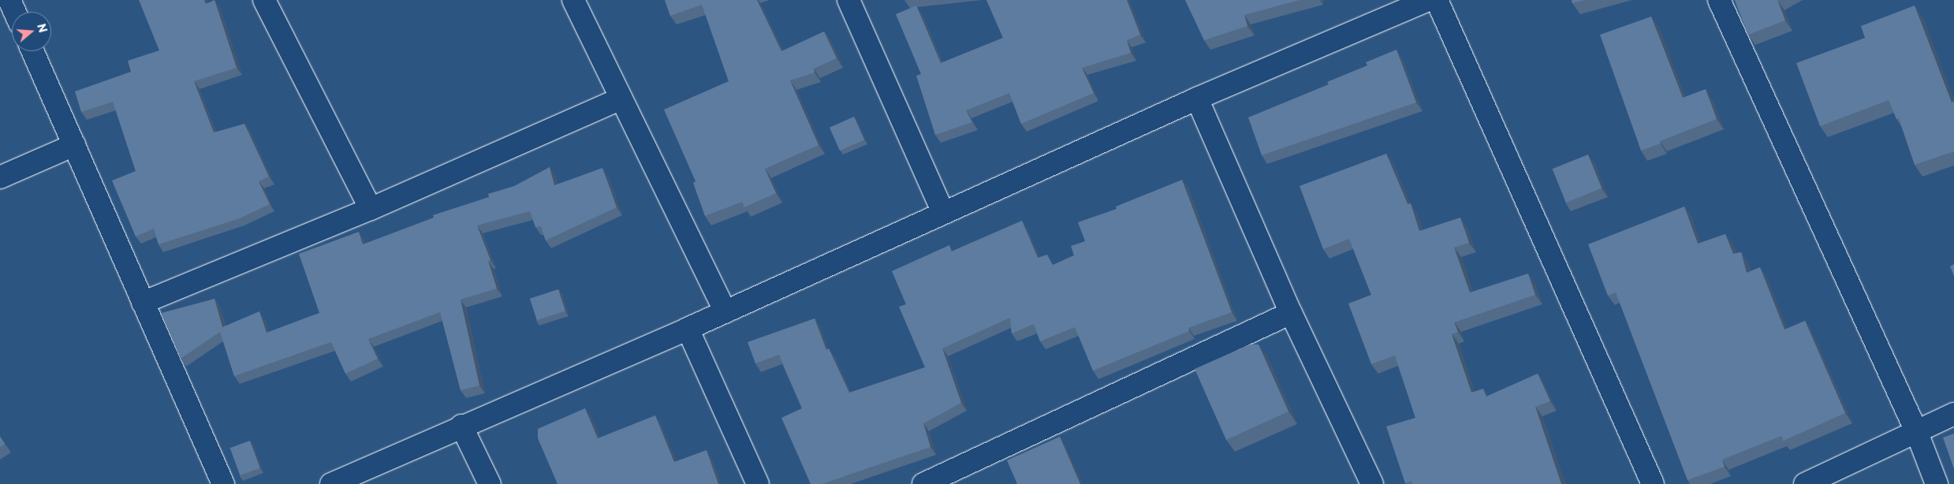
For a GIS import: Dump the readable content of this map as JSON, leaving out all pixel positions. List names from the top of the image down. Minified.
{"north":"right"}
